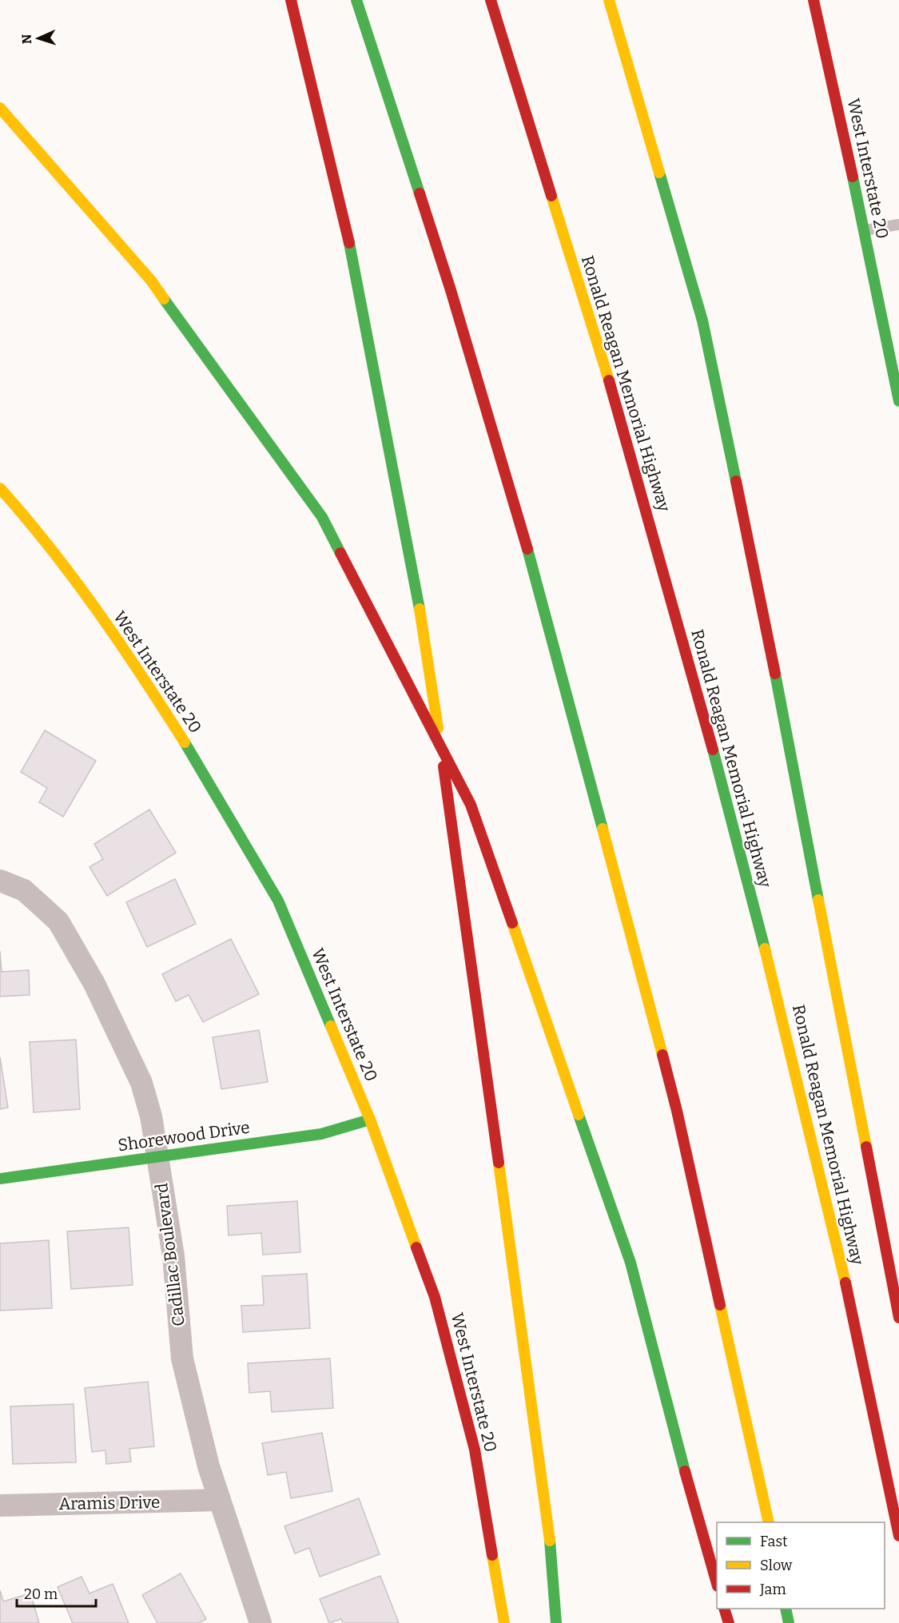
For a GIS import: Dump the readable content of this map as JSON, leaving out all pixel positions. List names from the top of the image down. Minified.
{"streets":{"main road":["West Interstate 20","Ronald Reagan Memorial Highway","Shorewood Drive"],"street":["Cadillac Boulevard","Aramis Drive"]},"crossings":[["West Interstate 20","Shorewood Drive"],["Shorewood Drive","Cadillac Boulevard"],["Cadillac Boulevard","Aramis Drive"]],"legend":["Fast","Slow","Jam"],"scale_bar":"20 m","north":"left"}
